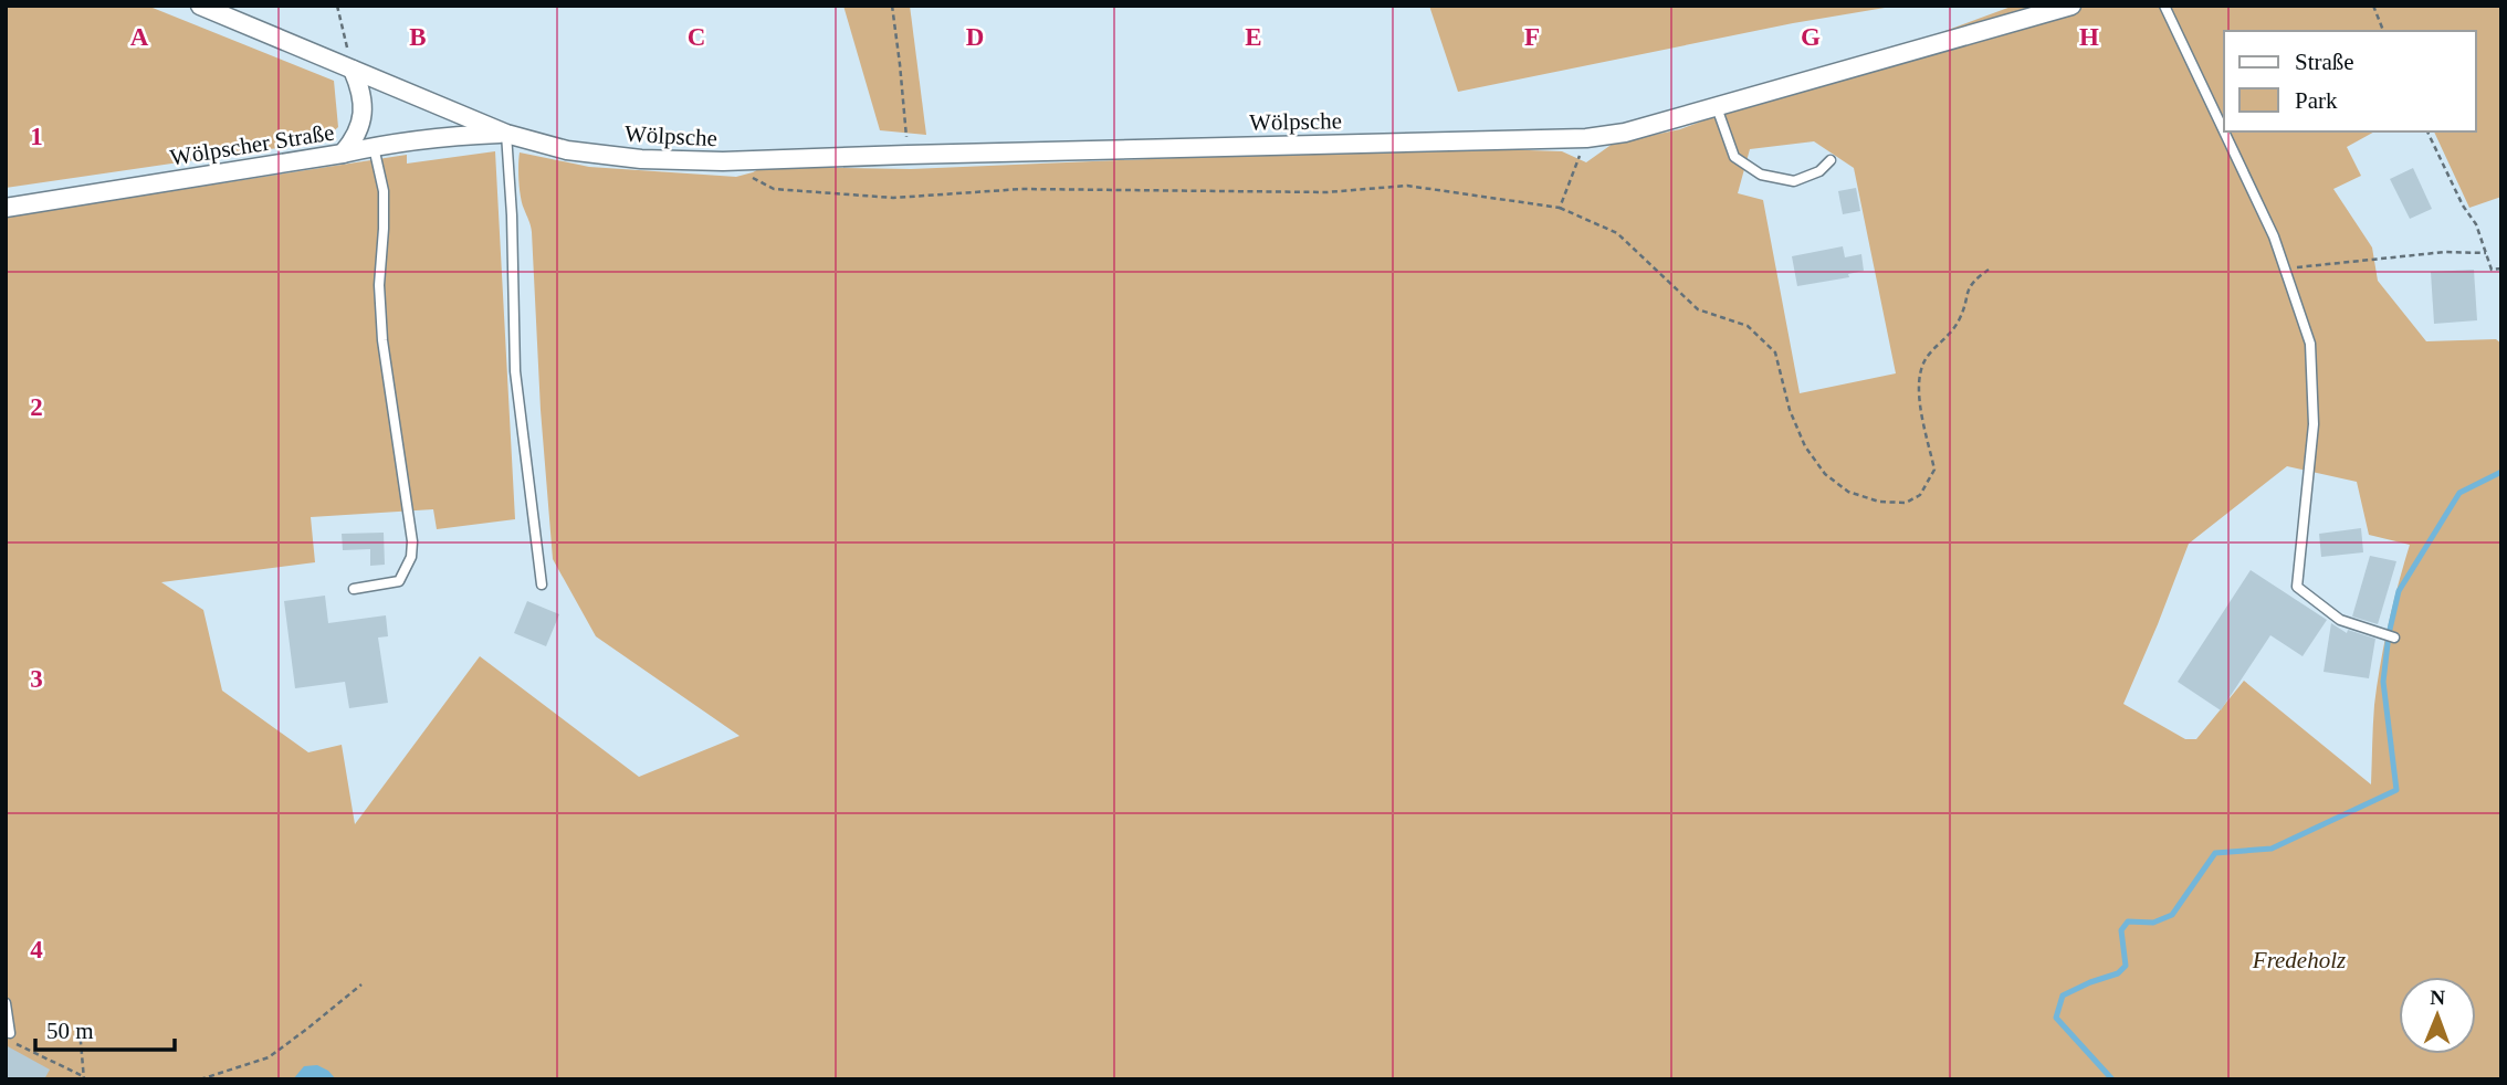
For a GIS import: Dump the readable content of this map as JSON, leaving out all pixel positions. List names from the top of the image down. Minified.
{"streets":{"street":["Wölpsche","Wölpscher Straße"]},"crossings":[["Wölpsche","Wölpscher Straße"]],"parks":["Fredeholz"],"legend":["Straße","Park"],"scale_bar":"50 m","north":"top","grid":{"columns":["A","B","C","D","E","F","G","H"],"rows":["1","2","3","4"]}}
